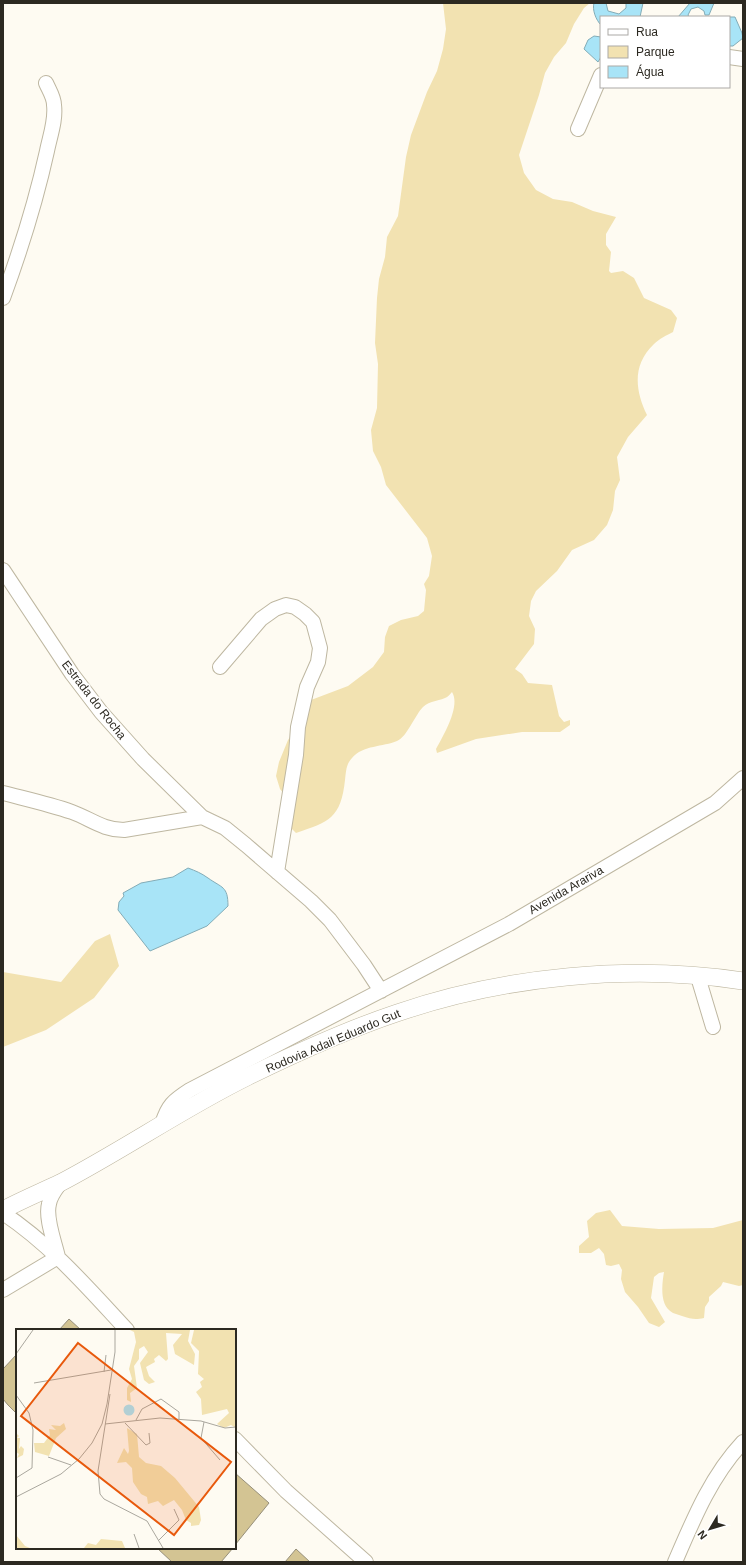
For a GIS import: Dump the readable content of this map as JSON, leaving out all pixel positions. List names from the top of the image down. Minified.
{"streets":{"main road":["Rodovia Adail Eduardo Gut"],"street":["Estrada do Rocha","Avenida Arariva"]},"crossings":[["Estrada do Rocha","Avenida Arariva"],["Avenida Arariva","Rodovia Adail Eduardo Gut"]],"legend":["Rua","Parque","Água"],"north":"bottom left"}
